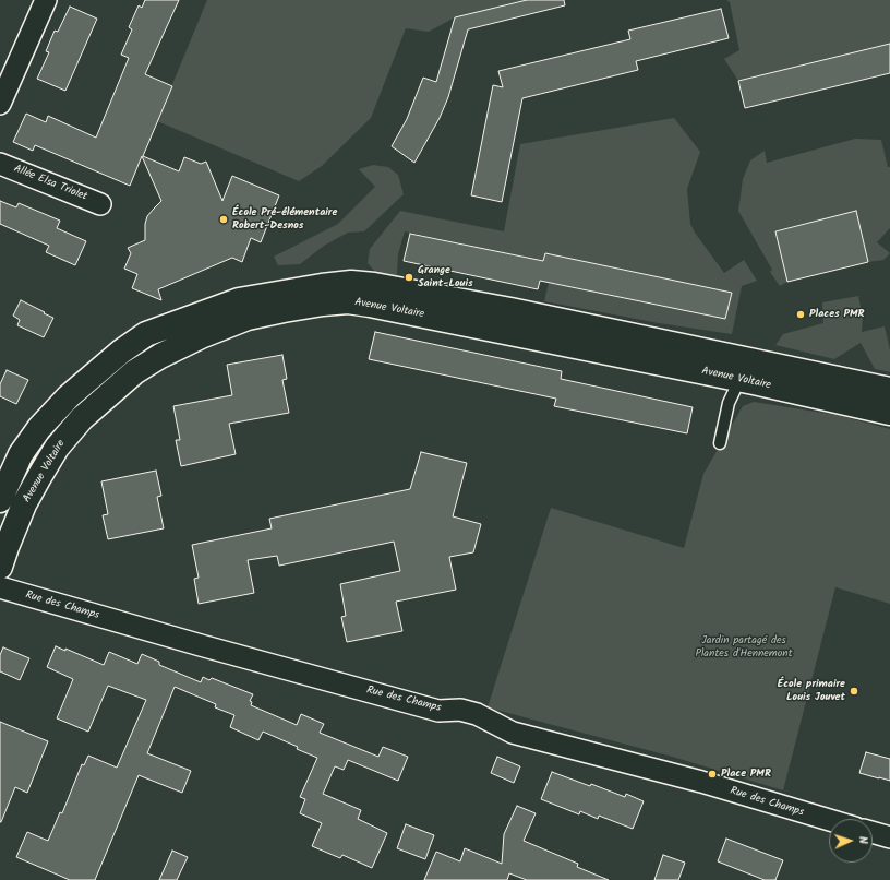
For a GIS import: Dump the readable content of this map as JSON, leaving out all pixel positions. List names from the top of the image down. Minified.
{"streets":{"street":["Allée Elsa Triolet","Avenue Voltaire","Rue des Champs"]},"parks":["Jardin partagé des Plantes d'Hennemont"],"places":["École Pré-élémentaire Robert-Desnos","Grange Saint-Louis","Places PMR","École primaire Louis Jouvet","Place PMR"],"north":"right"}
